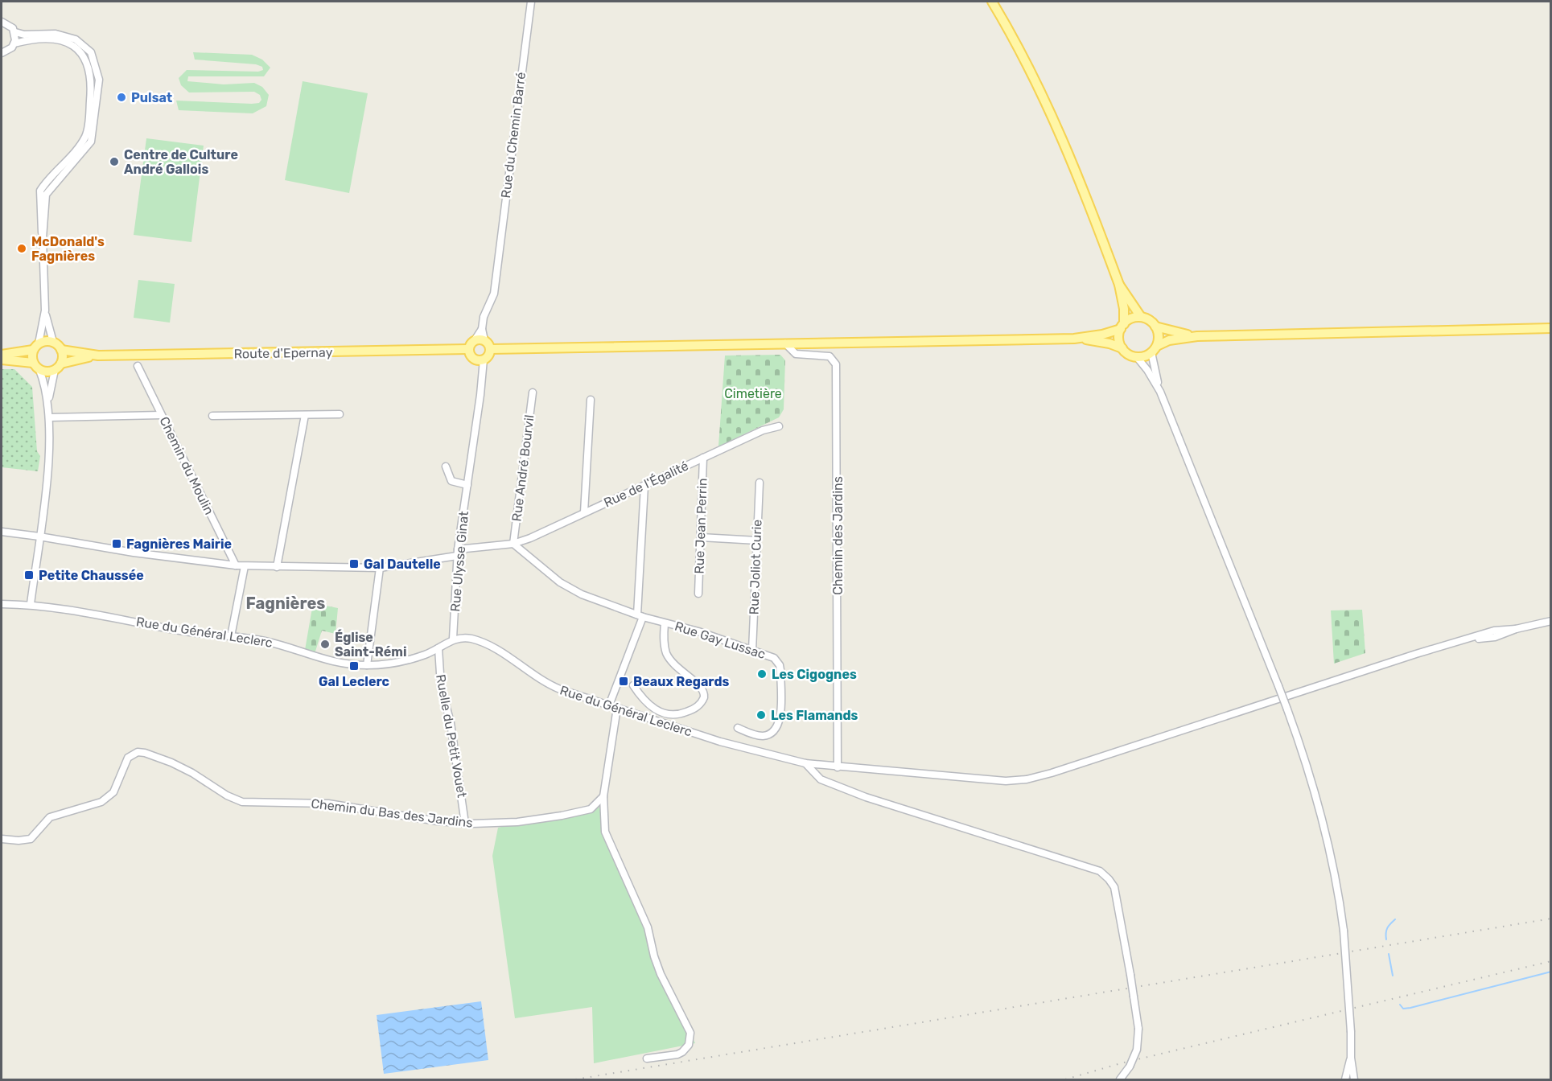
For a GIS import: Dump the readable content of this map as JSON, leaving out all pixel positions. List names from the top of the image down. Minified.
{"streets":{"main road":["Route d'Epernay"],"street":["Rue du Chemin Barré","Chemin du Moulin","Rue André Bourvil","Rue de l'Égalité","Rue Jean Perrin","Chemin des Jardins","Rue Ulysse Ginat","Rue Joliot Curie","Rue du Général Leclerc","Rue Gay Lussac","Ruelle du Petit Vouet","Chemin du Bas des Jardins"]},"crossings":[["Route d'Epernay","Rue Ulysse Ginat"],["Chemin du Moulin","Rue de l'Égalité"],["Rue André Bourvil","Rue de l'Égalité"],["Rue André Bourvil","Rue Gay Lussac"],["Rue de l'Égalité","Rue Jean Perrin"],["Rue de l'Égalité","Rue Ulysse Ginat"],["Rue de l'Égalité","Rue Gay Lussac"],["Chemin des Jardins","Rue du Général Leclerc"],["Rue Ulysse Ginat","Rue du Général Leclerc"],["Rue Joliot Curie","Rue Gay Lussac"],["Rue du Général Leclerc","Ruelle du Petit Vouet"],["Ruelle du Petit Vouet","Chemin du Bas des Jardins"]],"districts":["Fagnières"],"parks":["Cimetière"],"places":{"other":["Pulsat","Centre de Culture André Gallois","McDonald's Fagnières","Église Saint-Rémi","Les Cigognes","Les Flamands"],"transit":["Fagnières Mairie","Gal Dautelle","Petite Chaussée","Gal Leclerc","Beaux Regards"]}}
